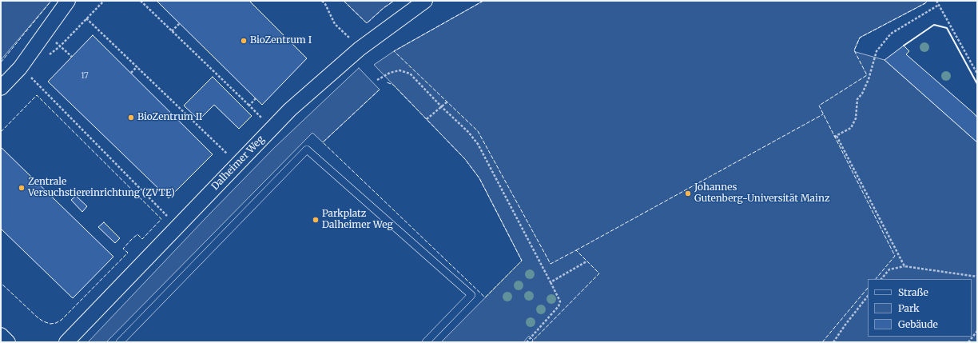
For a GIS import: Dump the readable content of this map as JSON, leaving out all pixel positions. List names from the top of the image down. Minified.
{"streets":{"street":["Dalheimer Weg"]},"places":["BioZentrum I","BioZentrum II","Zentrale Versuchstiereinrichtung (ZVTE)","Johannes Gutenberg-Universität Mainz","Parkplatz Dalheimer Weg"],"house_numbers":["17"],"legend":["Straße","Park","Gebäude"]}
